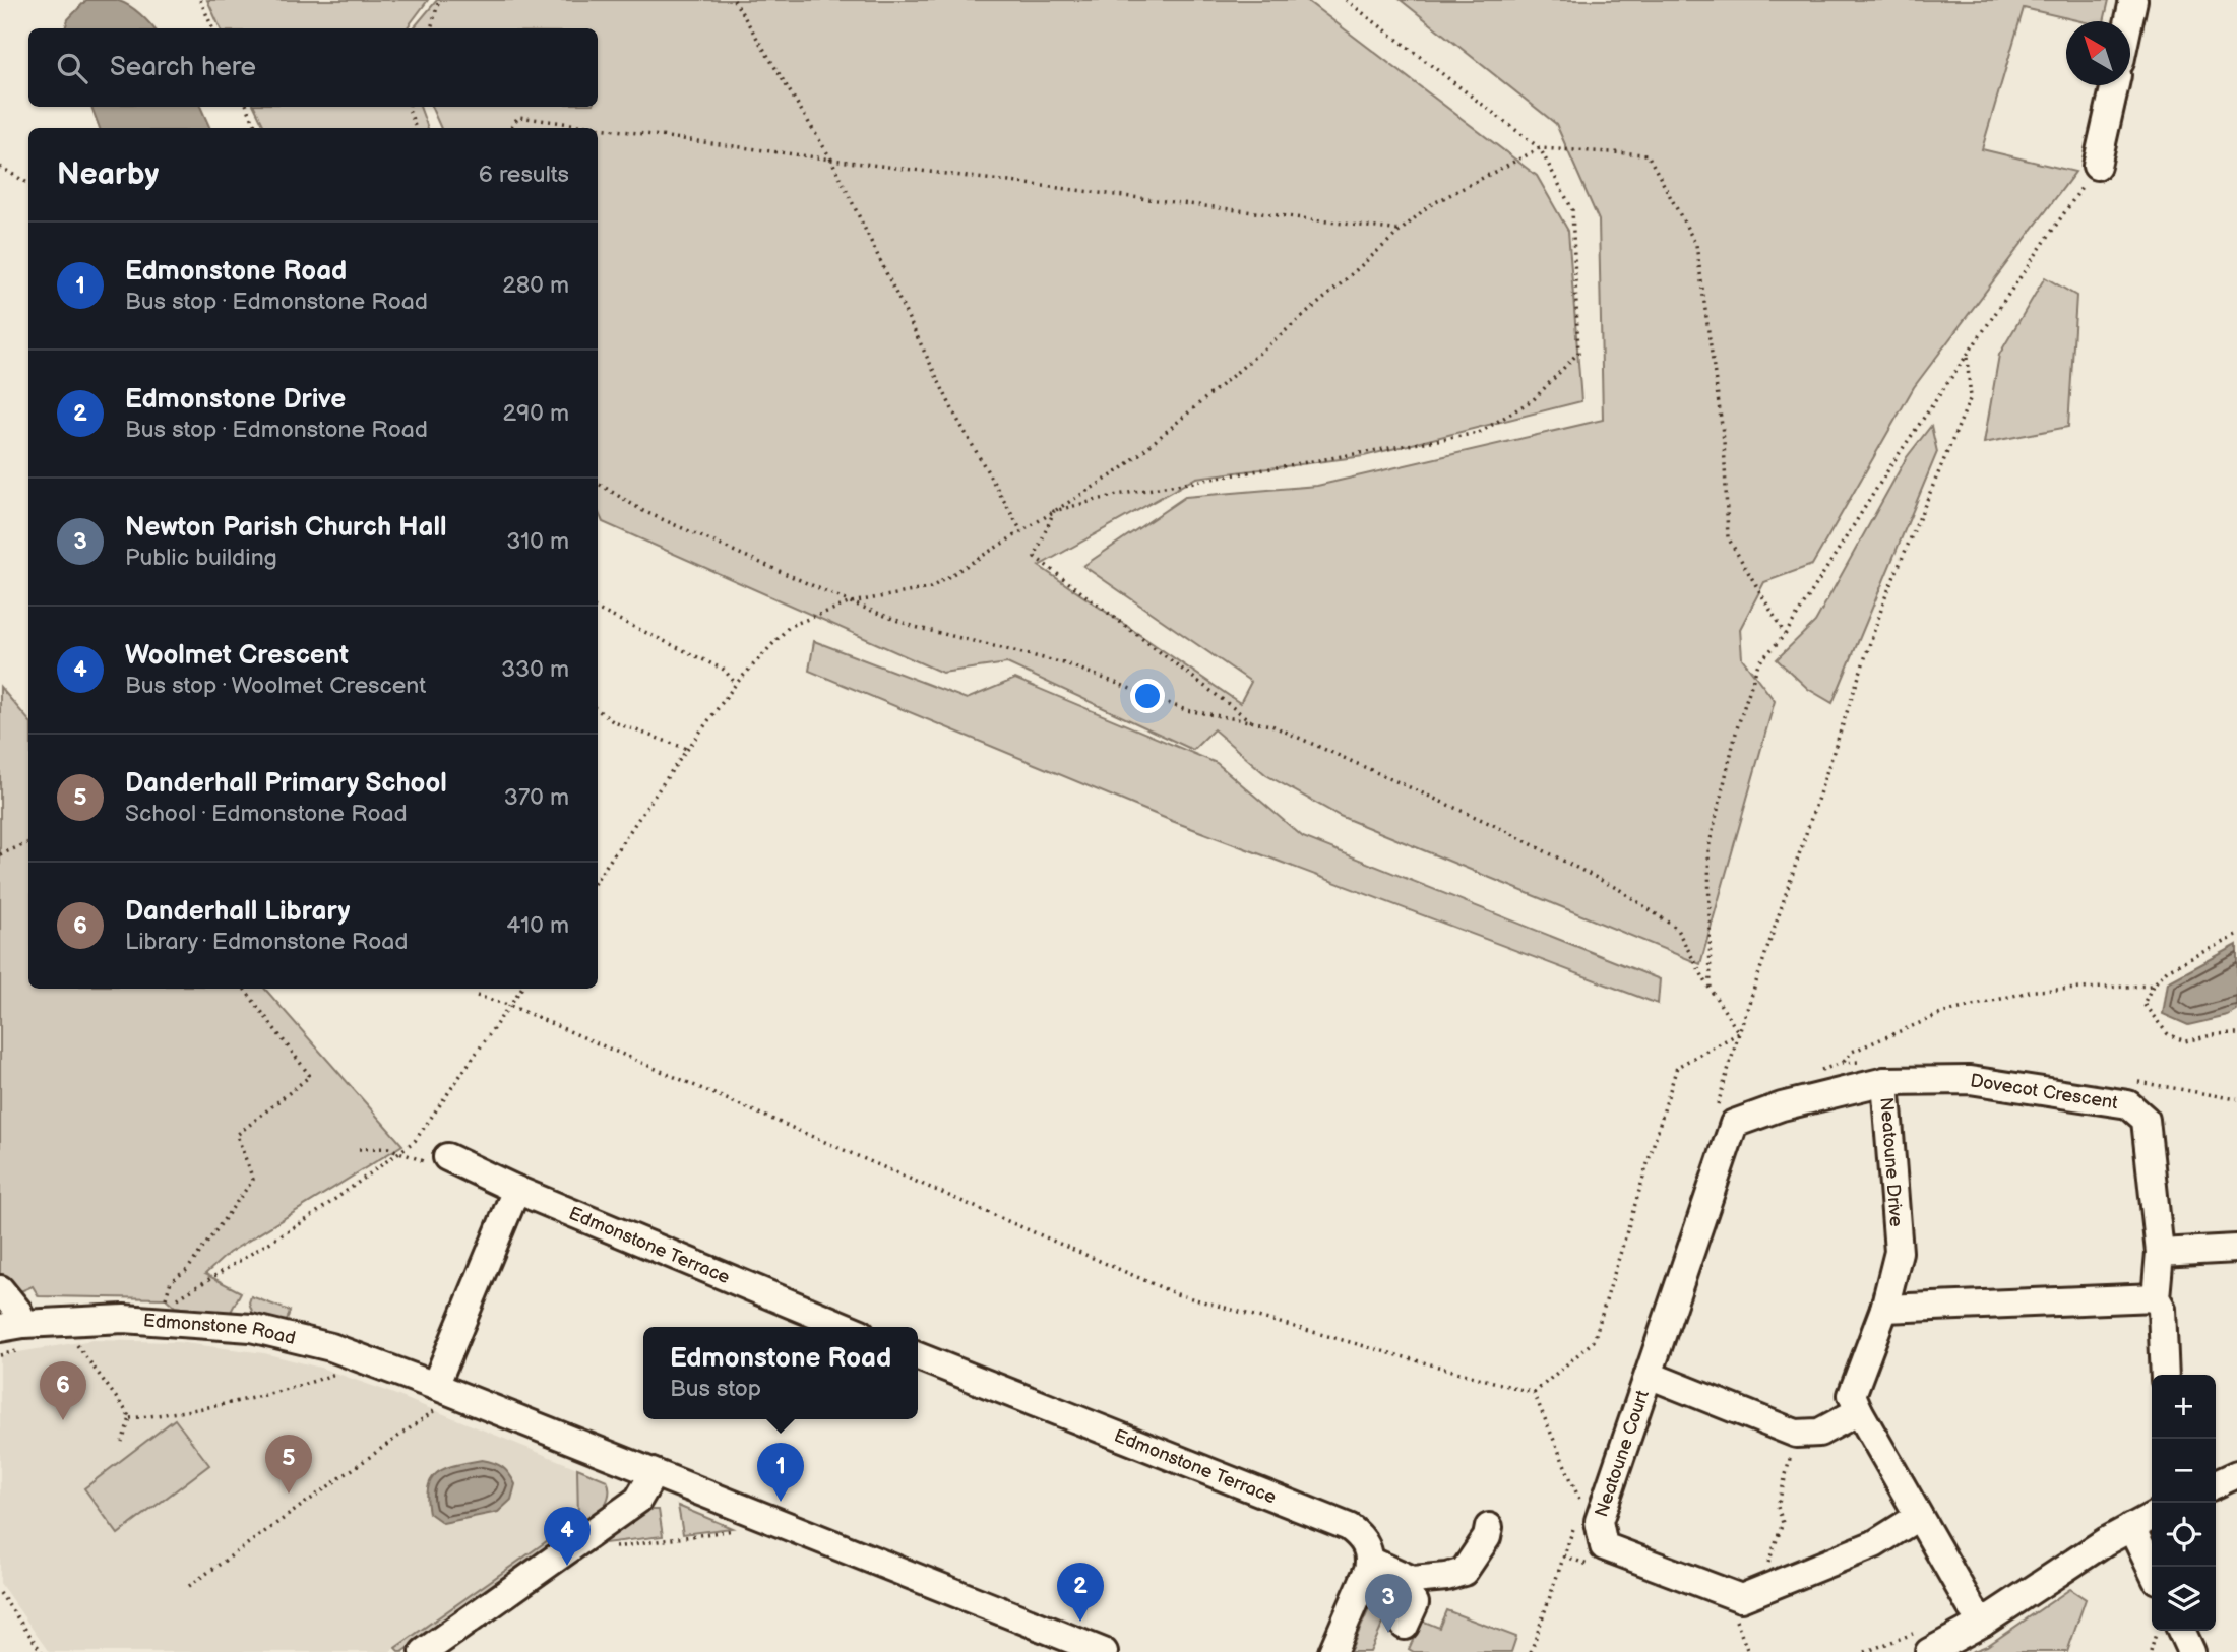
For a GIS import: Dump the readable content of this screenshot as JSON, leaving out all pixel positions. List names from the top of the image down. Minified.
{"streets":{"street":["Dovecot Crescent","Neatoune Drive","Edmonstone Terrace","Edmonstone Road","Neatoune Court"]},"crossings":[["Dovecot Crescent","Neatoune Drive"],["Neatoune Drive","Neatoune Court"]],"north":"top left","page":{"search":"Search here","heading":["Nearby","6 results"],"list":[{"mark":"1","name":"Edmonstone Road","note":"Bus stop · Edmonstone Road","value":"280 m"},{"mark":"2","name":"Edmonstone Drive","note":"Bus stop · Edmonstone Road","value":"290 m"},{"mark":"3","name":"Newton Parish Church Hall","note":"Public building","value":"310 m"},{"mark":"4","name":"Woolmet Crescent","note":"Bus stop · Woolmet Crescent","value":"330 m"},{"mark":"5","name":"Danderhall Primary School","note":"School · Edmonstone Road","value":"370 m"},{"mark":"6","name":"Danderhall Library","note":"Library · Edmonstone Road","value":"410 m"}],"popup":["Edmonstone Road","Bus stop"],"pins":["6","5","1","4","2","3"],"map_buttons":["+","−"]}}
